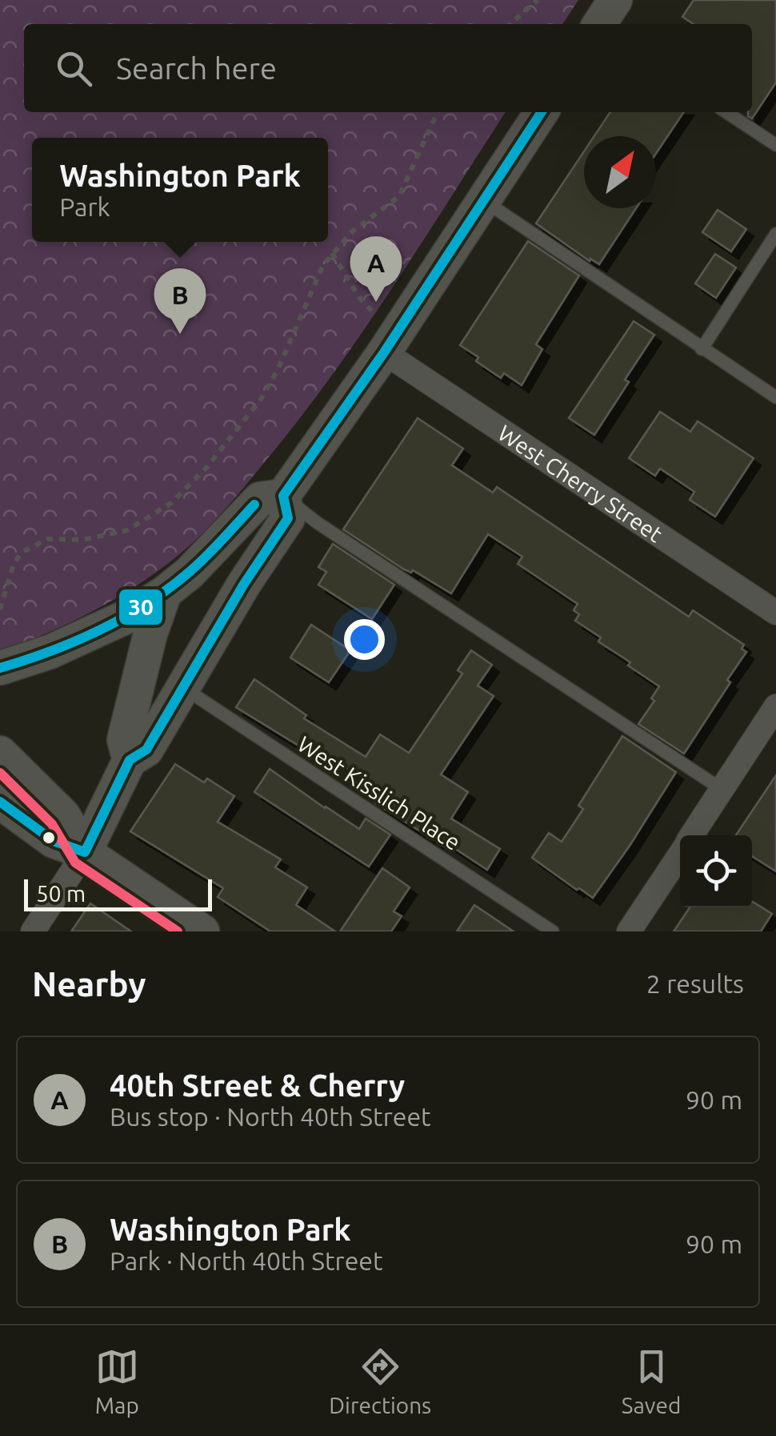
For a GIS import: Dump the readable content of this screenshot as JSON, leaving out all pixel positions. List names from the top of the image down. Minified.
{"streets":{"street":["West Cherry Street"],"lane":["West Kisslich Place"]},"lines":["transit line 30"],"scale_bar":"50 m","north":"top right","page":{"search":"Search here","popup":["Washington Park","Park"],"pins":["A","B"],"scale":"50 m","heading":["Nearby","2 results"],"list":[{"mark":"A","name":"40th Street & Cherry","note":"Bus stop · North 40th Street","value":"90 m"},{"mark":"B","name":"Washington Park","note":"Park · North 40th Street","value":"90 m"}],"nav":["Map","Directions","Saved"]}}
